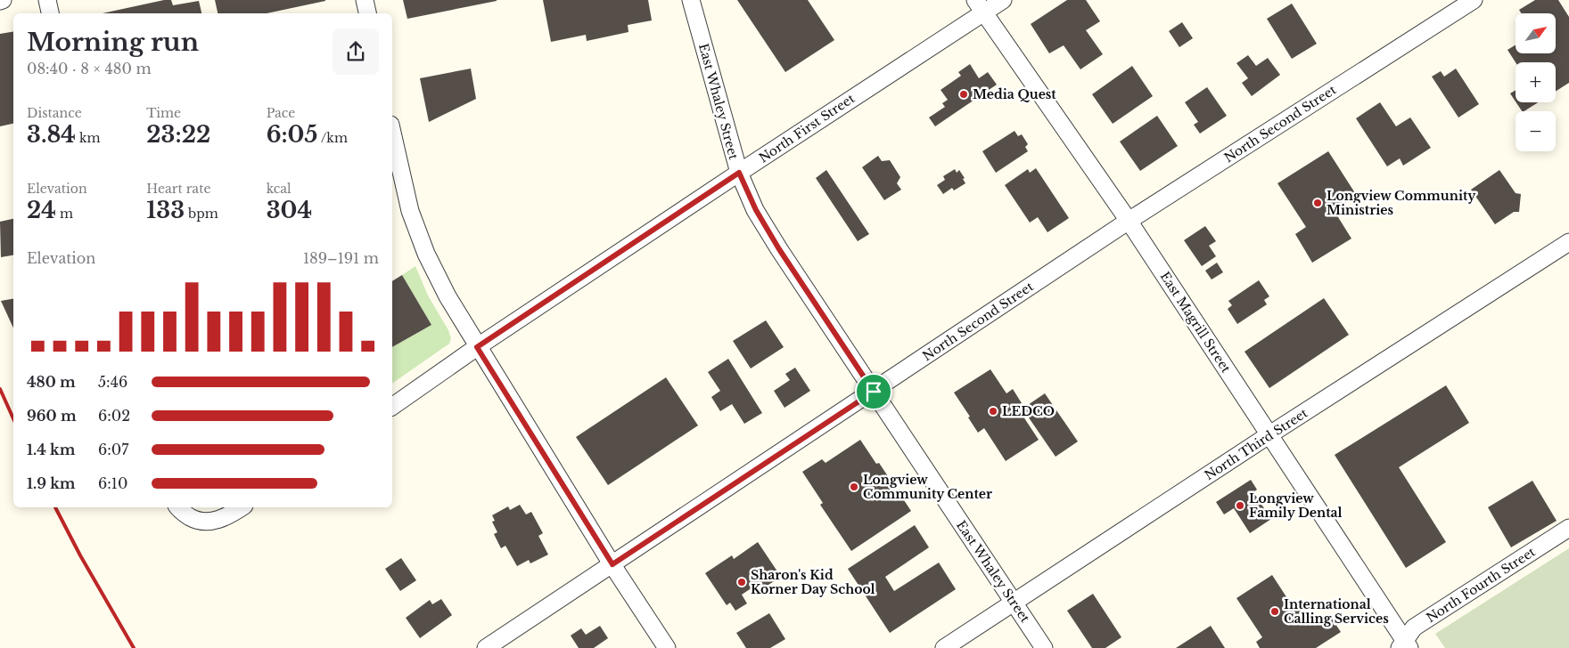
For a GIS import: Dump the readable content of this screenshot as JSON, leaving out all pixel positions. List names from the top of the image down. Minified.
{"streets":{"street":["East Whaley Street","North Second Street","North First Street","East Magrill Street","North Third Street","North Fourth Street"]},"crossings":[["East Whaley Street","North Second Street"],["East Whaley Street","North First Street"],["East Whaley Street","North Third Street"],["North Second Street","East Magrill Street"],["North First Street","East Magrill Street"],["East Magrill Street","North Third Street"],["East Magrill Street","North Fourth Street"]],"places":["Media Quest","Longview Community Ministries","LEDCO","Longview Community Center","Longview Family Dental","Sharon's Kid Korner Day School","International Calling Services"],"north":"top right","page":{"map_buttons":["+","−"],"heading":["Morning run","08:40 · 8 × 480 m"],"stats":[["Distance","3.84 km"],["Time","23:22"],["Pace","6:05 /km"],["Elevation","24 m"],["Heart rate","133 bpm"],["kcal","304"]],"chart":["Elevation","189–191 m"],"list":[{"name":"480 m","note":"5:46"},{"name":"960 m","note":"6:02"},{"name":"1.4 km","note":"6:07"},{"name":"1.9 km","note":"6:10"}]}}
